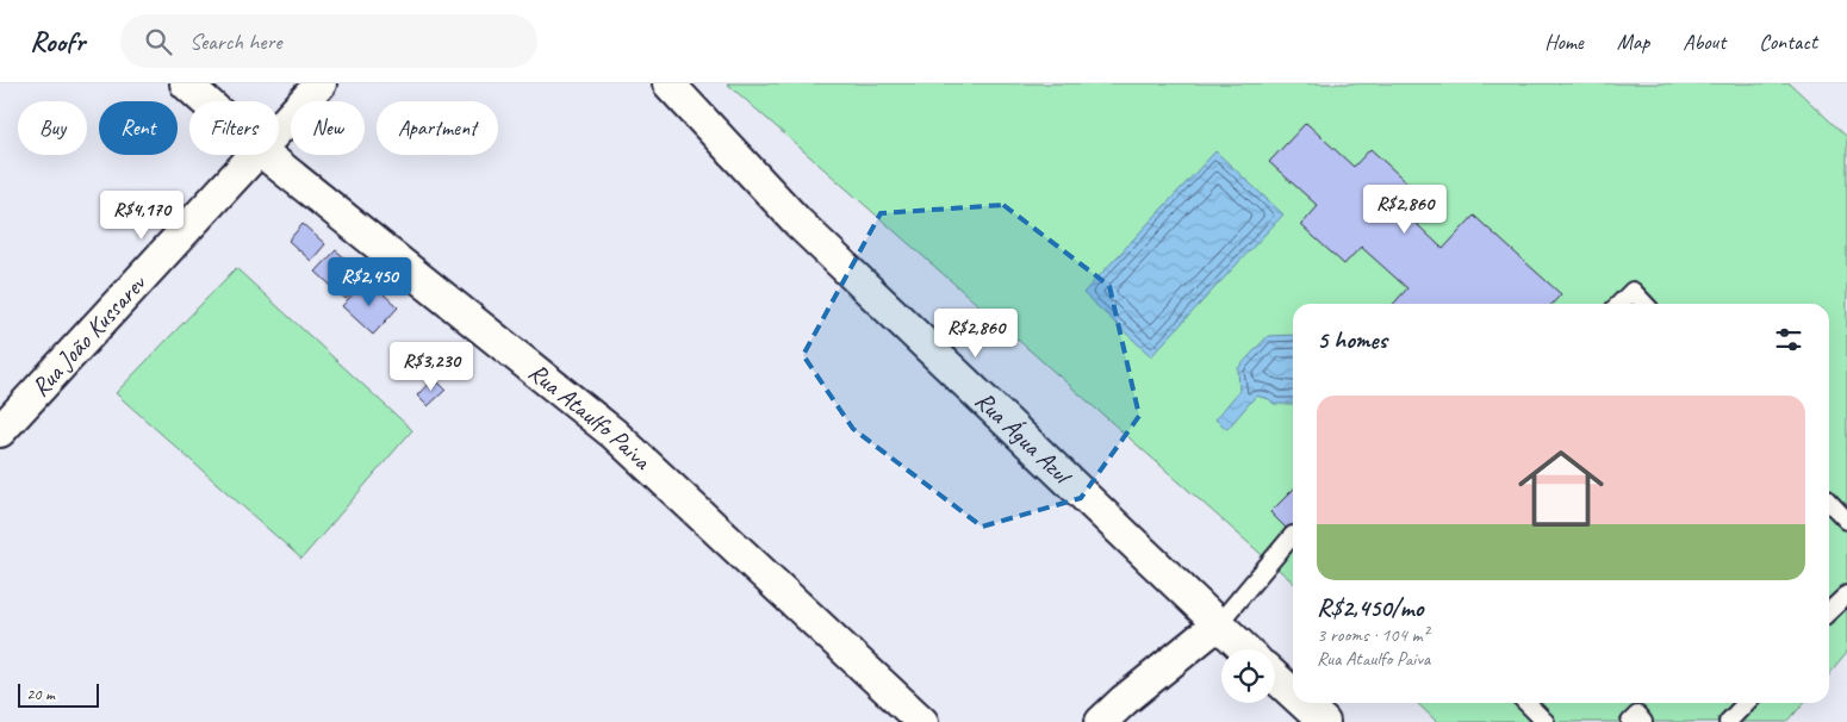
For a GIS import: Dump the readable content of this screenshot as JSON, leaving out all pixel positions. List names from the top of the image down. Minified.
{"streets":{"street":["Rua João Kussarev","Rua Ataulfo Paiva","Rua Água Azul"]},"scale_bar":"20 m","page":{"header":"Roofr","search":"Search here","nav":["Home","Map","About","Contact"],"chip":["Buy","Rent","Filters","New","Apartment"],"price":["R$2,860","R$4,170","R$2,450","R$2,860","R$3,230"],"heading":"5 homes","list":[{"name":"R$2,450/mo","note":"3 rooms · 104 m² · Rua Ataulfo Paiva"}],"scale":"20 m"}}
